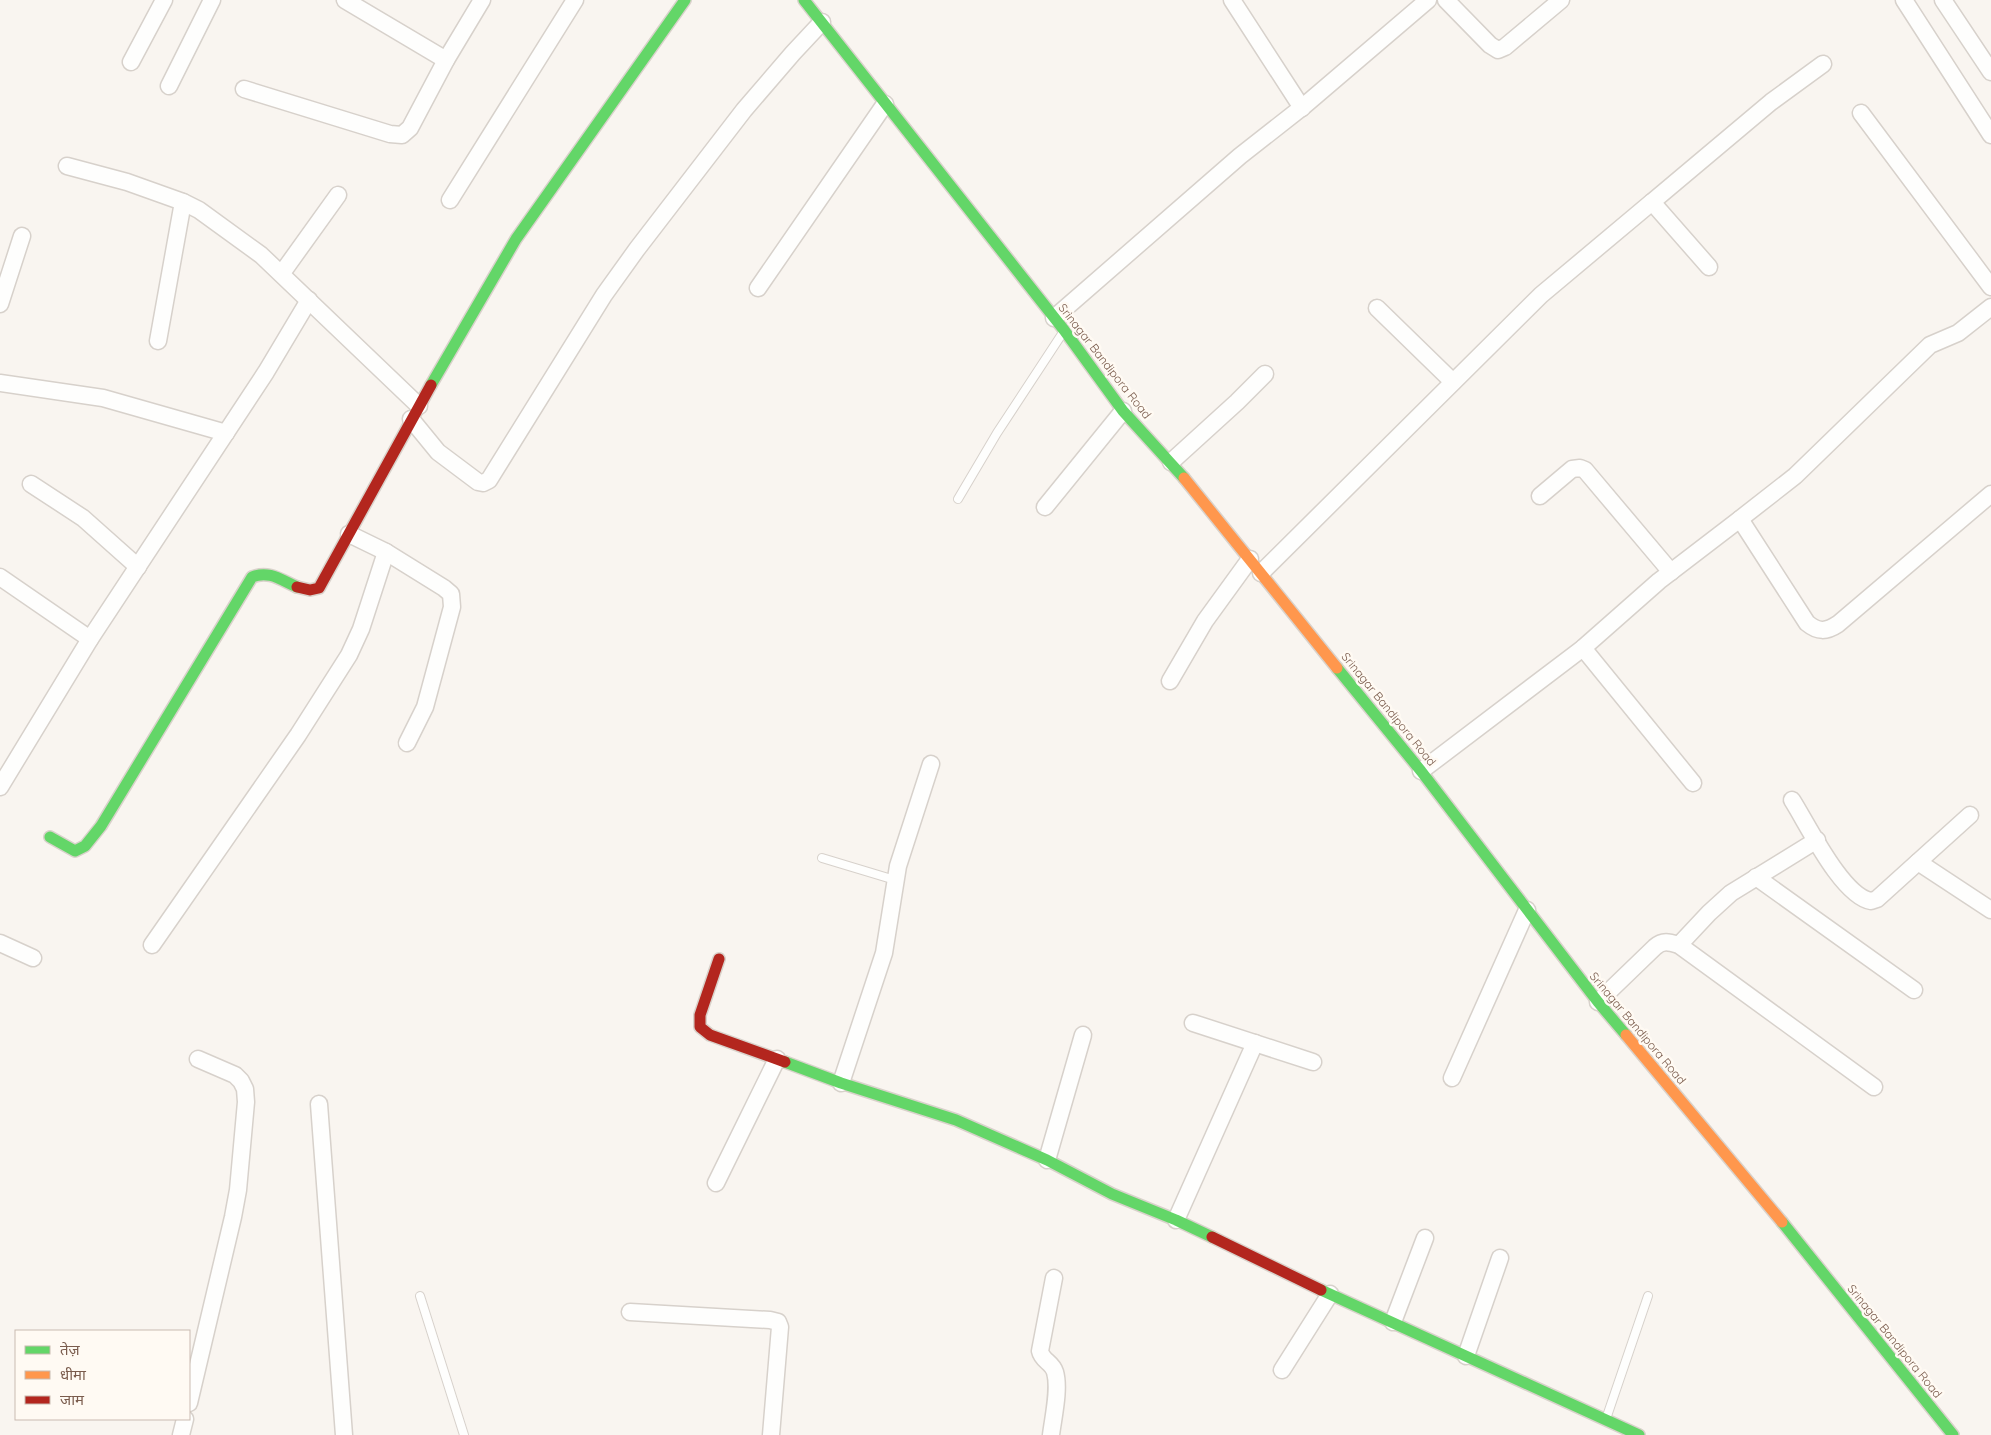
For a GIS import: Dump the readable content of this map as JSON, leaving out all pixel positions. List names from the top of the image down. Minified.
{"streets":{"main road":["Srinagar Bandipora Road"]},"legend":["तेज़","धीमा","जाम"]}
